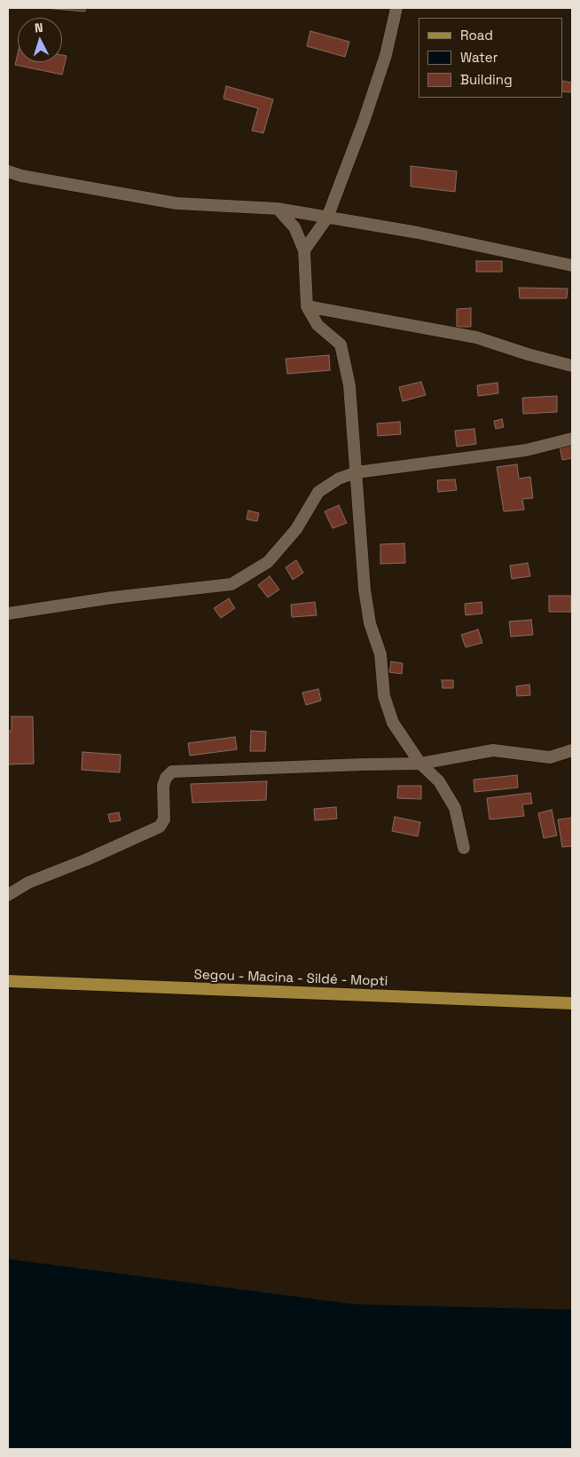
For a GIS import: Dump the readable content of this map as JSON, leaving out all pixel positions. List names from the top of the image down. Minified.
{"streets":{"main road":["Segou - Macina - Sildé - Mopti"]},"legend":["Road","Water","Building"],"north":"top"}
